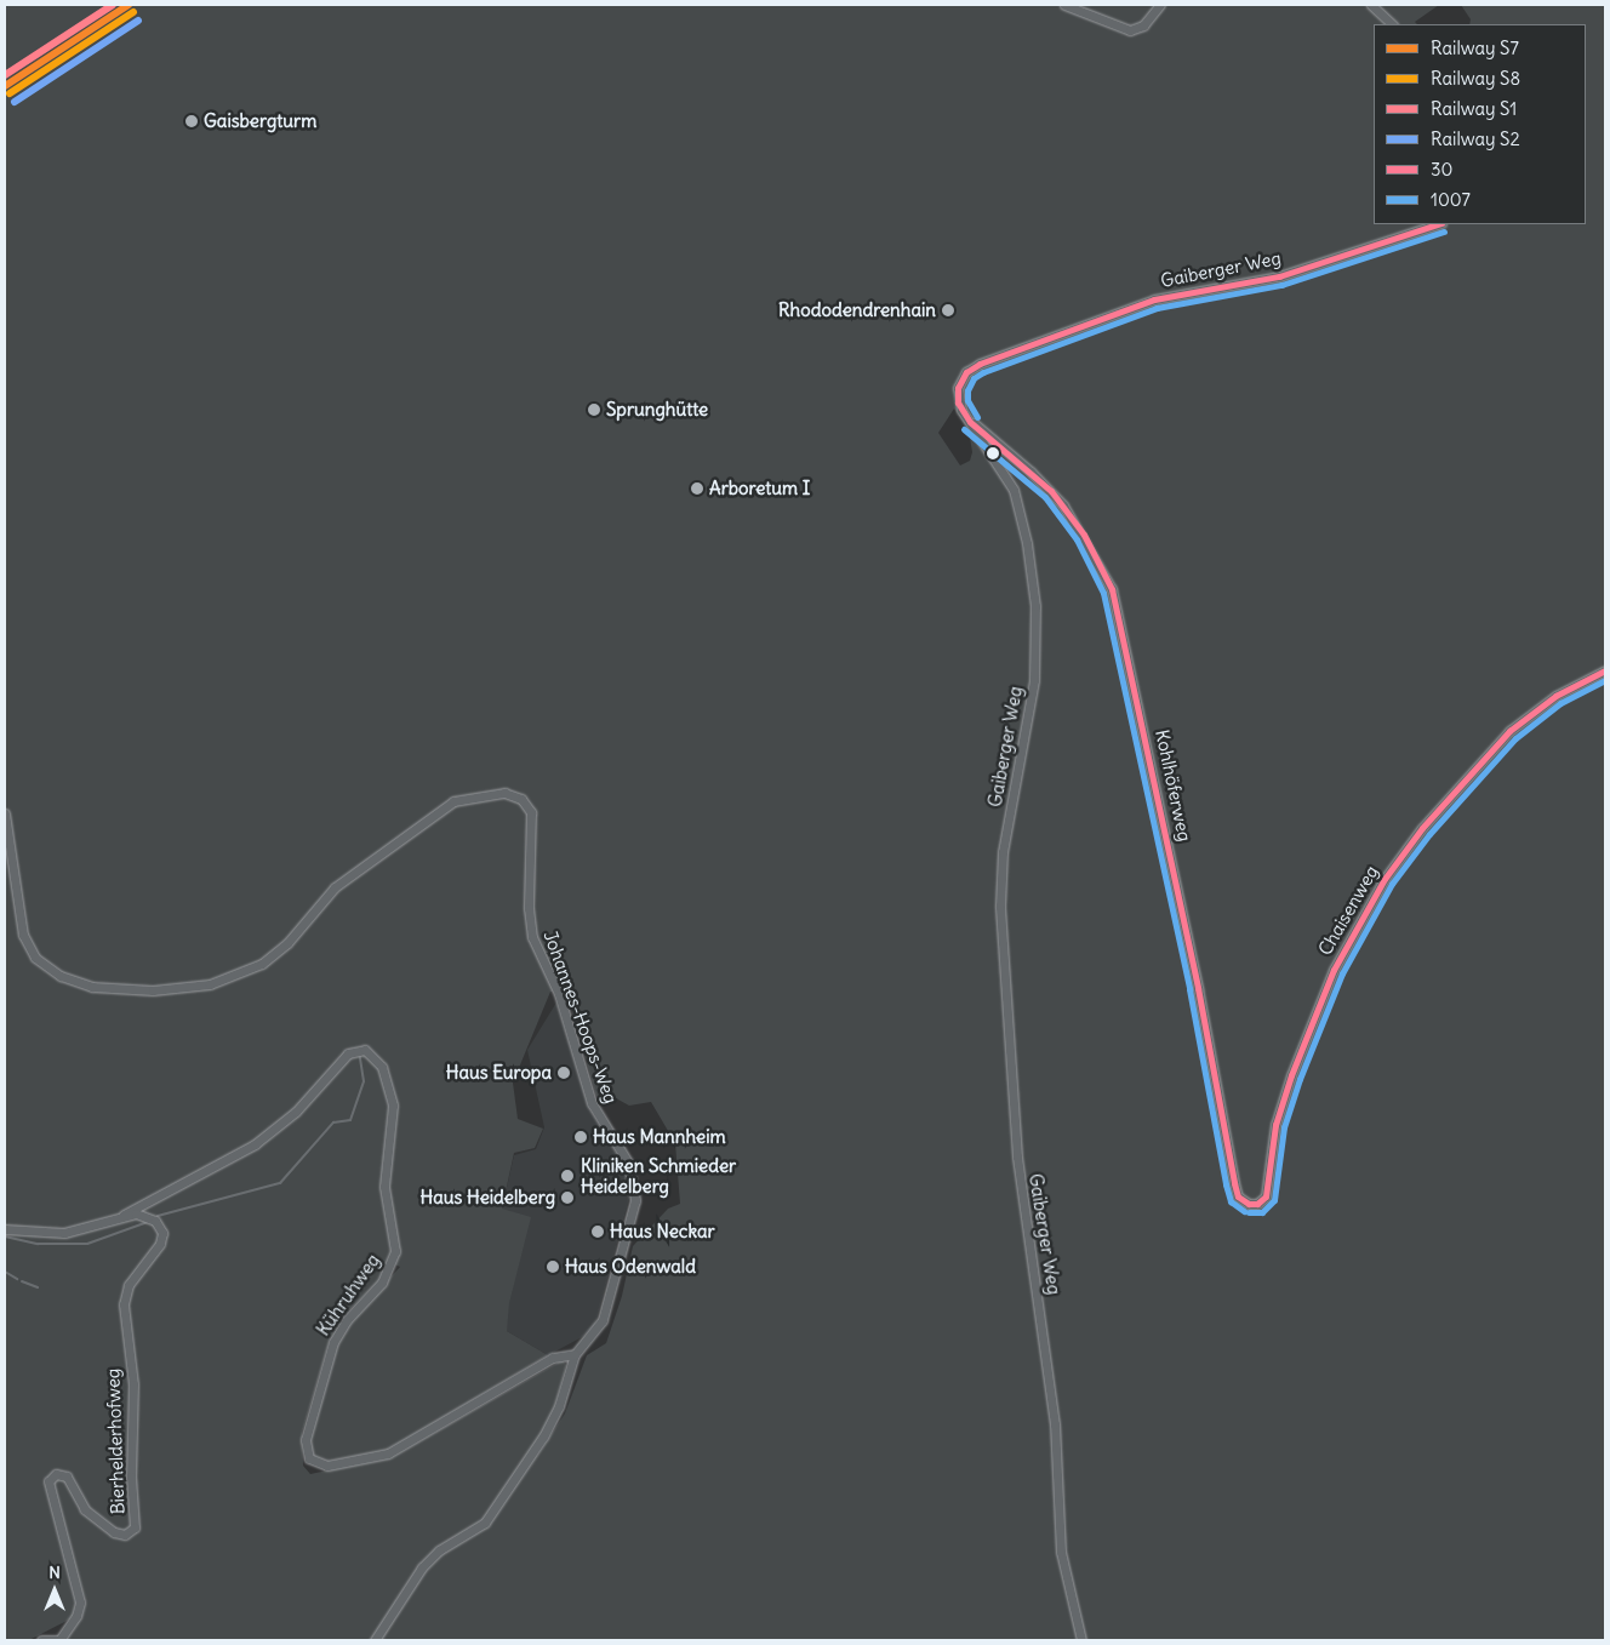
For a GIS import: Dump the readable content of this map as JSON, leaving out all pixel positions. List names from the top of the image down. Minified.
{"streets":{"street":["Gaiberger Weg","Kohlhöferweg","Chaisenweg","Johannes-Hoops-Weg","Kühruhweg","Bierhelderhofweg"]},"crossings":[["Gaiberger Weg","Kohlhöferweg"],["Kohlhöferweg","Chaisenweg"],["Johannes-Hoops-Weg","Kühruhweg"],["Kühruhweg","Bierhelderhofweg"]],"places":["Gaisbergturm","Rhododendrenhain","Sprunghütte","Arboretum I","Haus Europa","Haus Mannheim","Kliniken Schmieder Heidelberg","Haus Heidelberg","Haus Neckar","Haus Odenwald"],"lines":["rail line S7","rail line S1","rail line S8","rail line S2","transit line 30","transit line 1007"],"legend":["Railway S7","Railway S8","Railway S1","Railway S2","30","1007"],"north":"top"}
